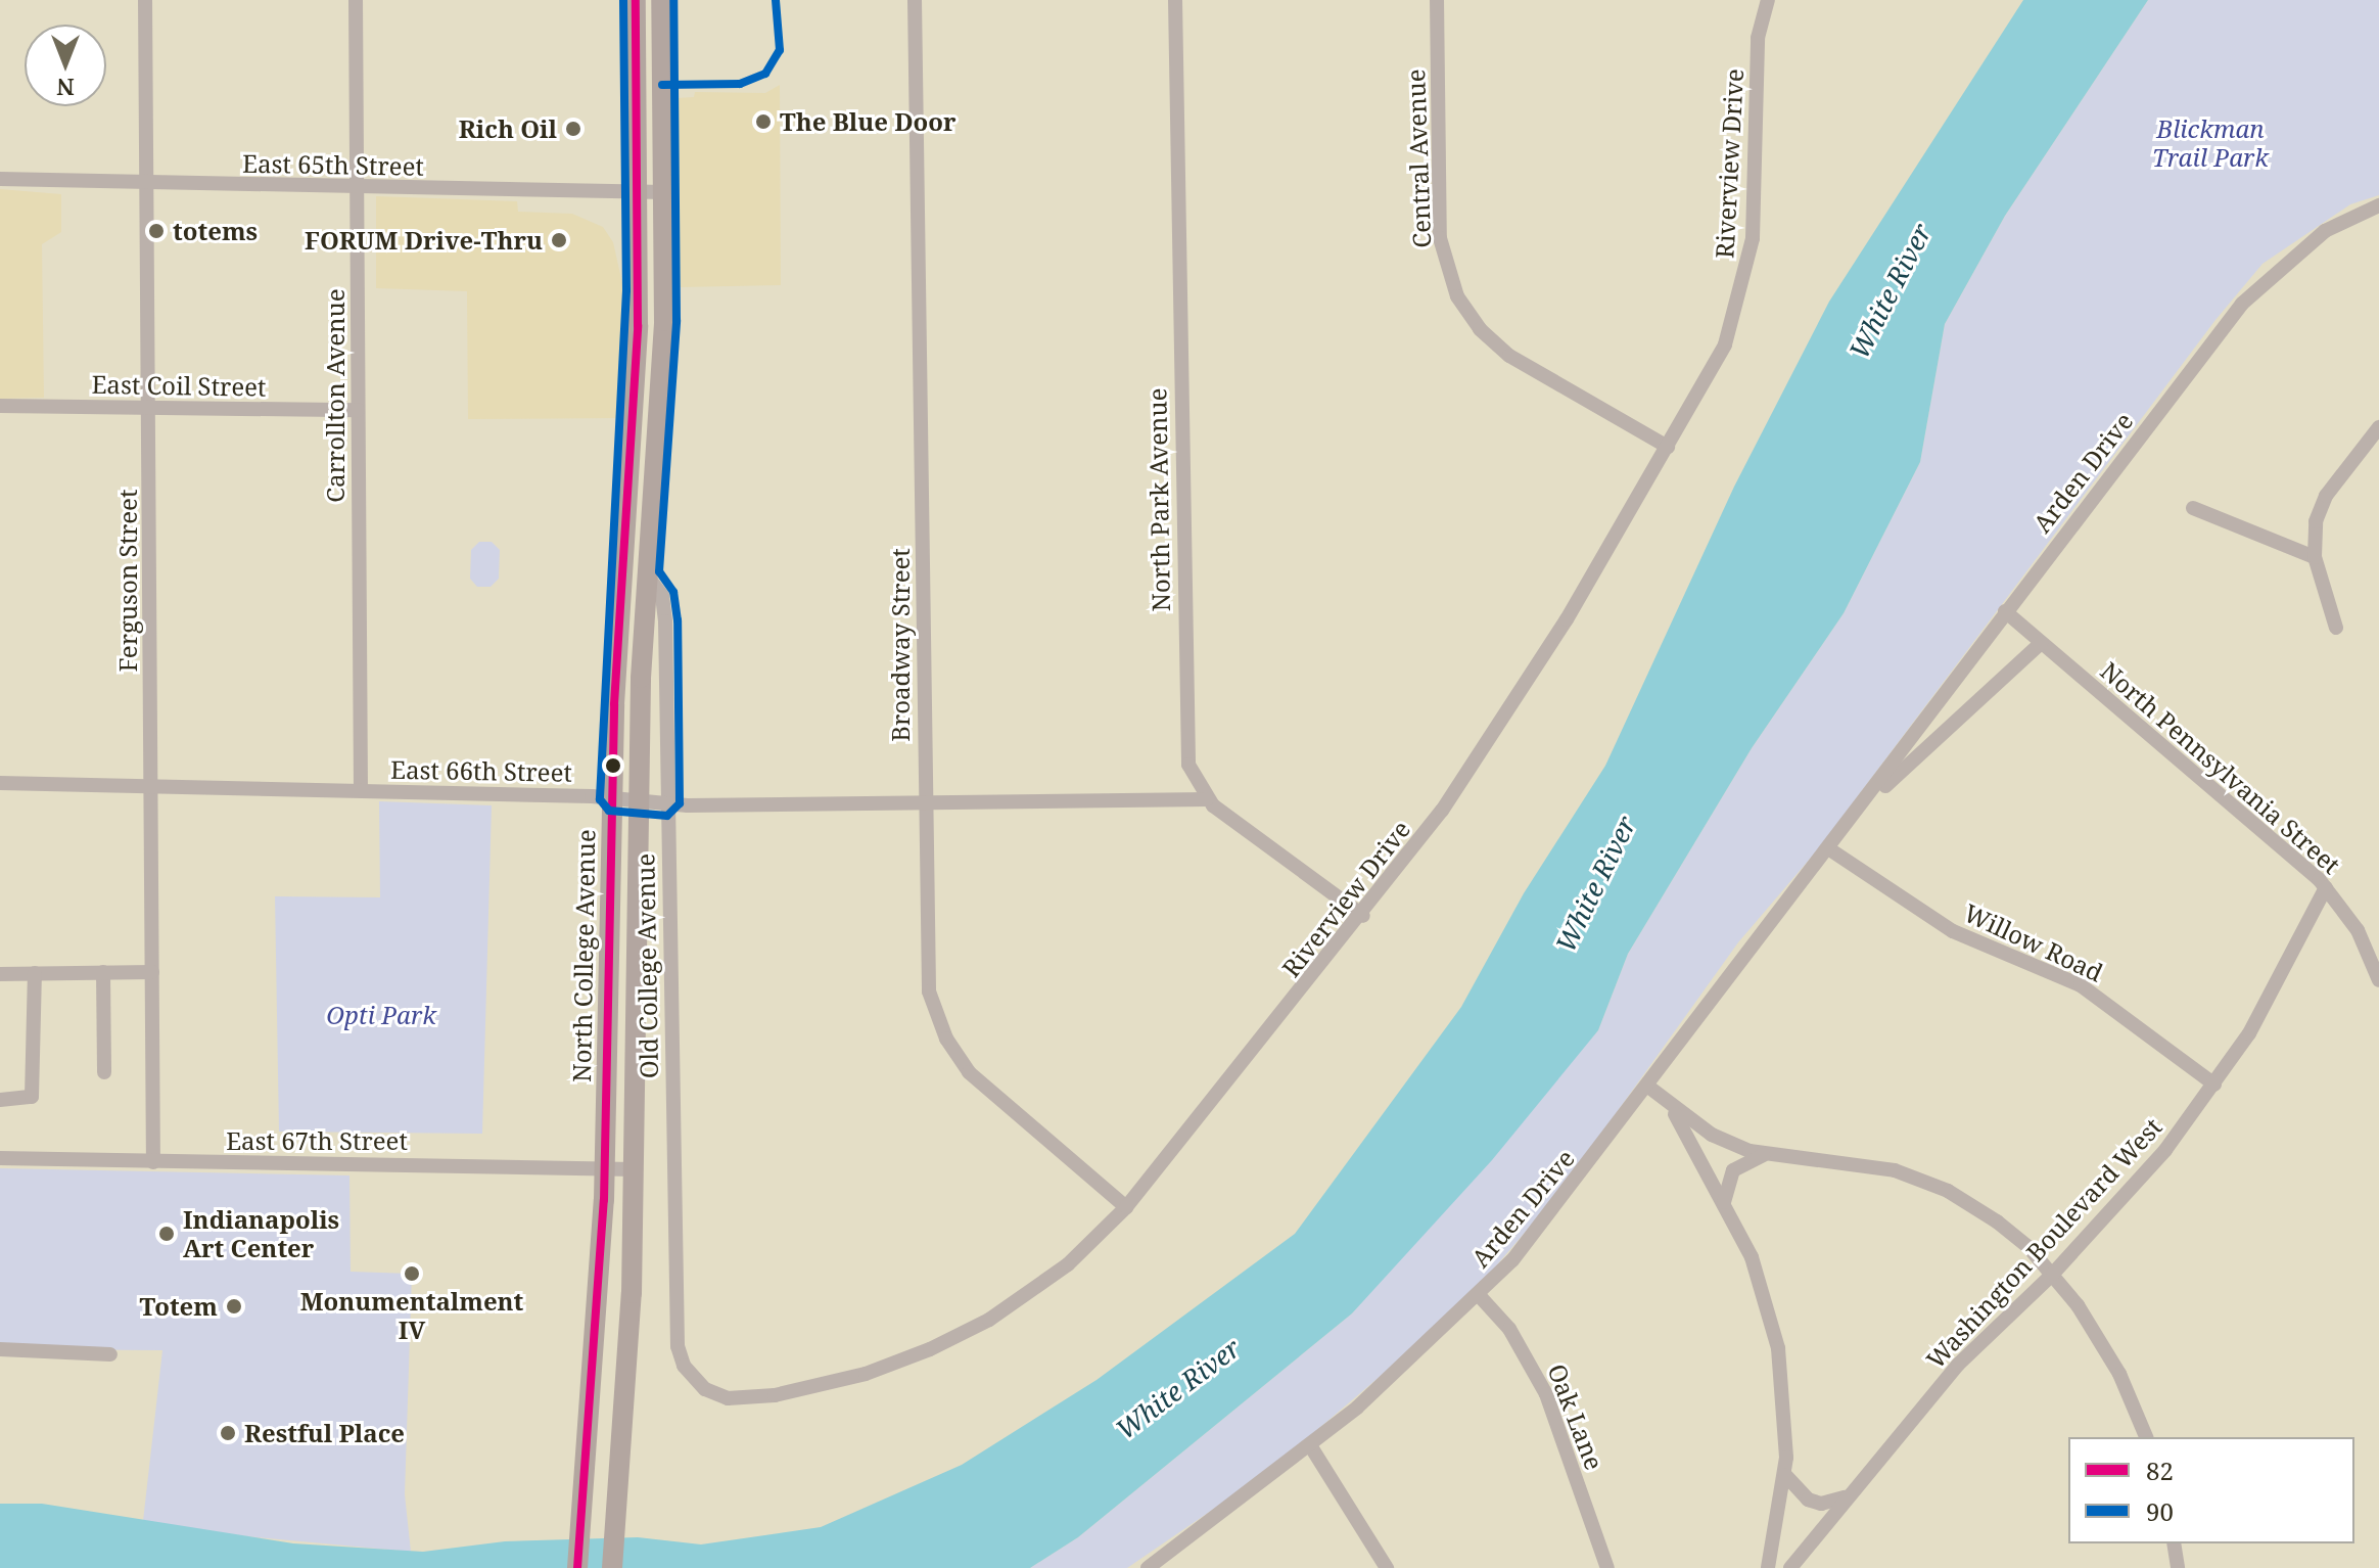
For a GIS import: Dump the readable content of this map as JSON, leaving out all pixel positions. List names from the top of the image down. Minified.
{"streets":{"main road":["North College Avenue"],"street":["Central Avenue","Riverview Drive","East 65th Street","East Coil Street","Carrollton Avenue","Arden Drive","North Park Avenue","Ferguson Street","Broadway Street","North Pennsylvania Street","East 66th Street","Willow Road","Old College Avenue","East 67th Street","Washington Boulevard West","Oak Lane"]},"crossings":[["Central Avenue","Riverview Drive"],["Riverview Drive","North Park Avenue"],["Riverview Drive","Broadway Street"],["Riverview Drive","Old College Avenue"],["East 65th Street","Carrollton Avenue"],["East 65th Street","Ferguson Street"],["East 65th Street","North College Avenue"],["East Coil Street","Carrollton Avenue"],["East Coil Street","Ferguson Street"],["Carrollton Avenue","East 66th Street"],["Arden Drive","North Pennsylvania Street"],["Arden Drive","Willow Road"],["Arden Drive","Oak Lane"],["North Park Avenue","East 66th Street"],["Ferguson Street","East 66th Street"],["Ferguson Street","East 67th Street"],["Broadway Street","East 66th Street"],["North Pennsylvania Street","Washington Boulevard West"],["East 66th Street","North College Avenue"],["East 66th Street","Old College Avenue"],["Willow Road","Washington Boulevard West"],["North College Avenue","East 67th Street"]],"water":["White River"],"parks":["Blickman Trail Park","Opti Park"],"places":["The Blue Door","Rich Oil","totems","FORUM Drive-Thru","Indianapolis Art Center","Monumentalment IV","Totem","Restful Place"],"lines":["transit line 82","transit line 90"],"legend":["82","90"],"north":"bottom"}
